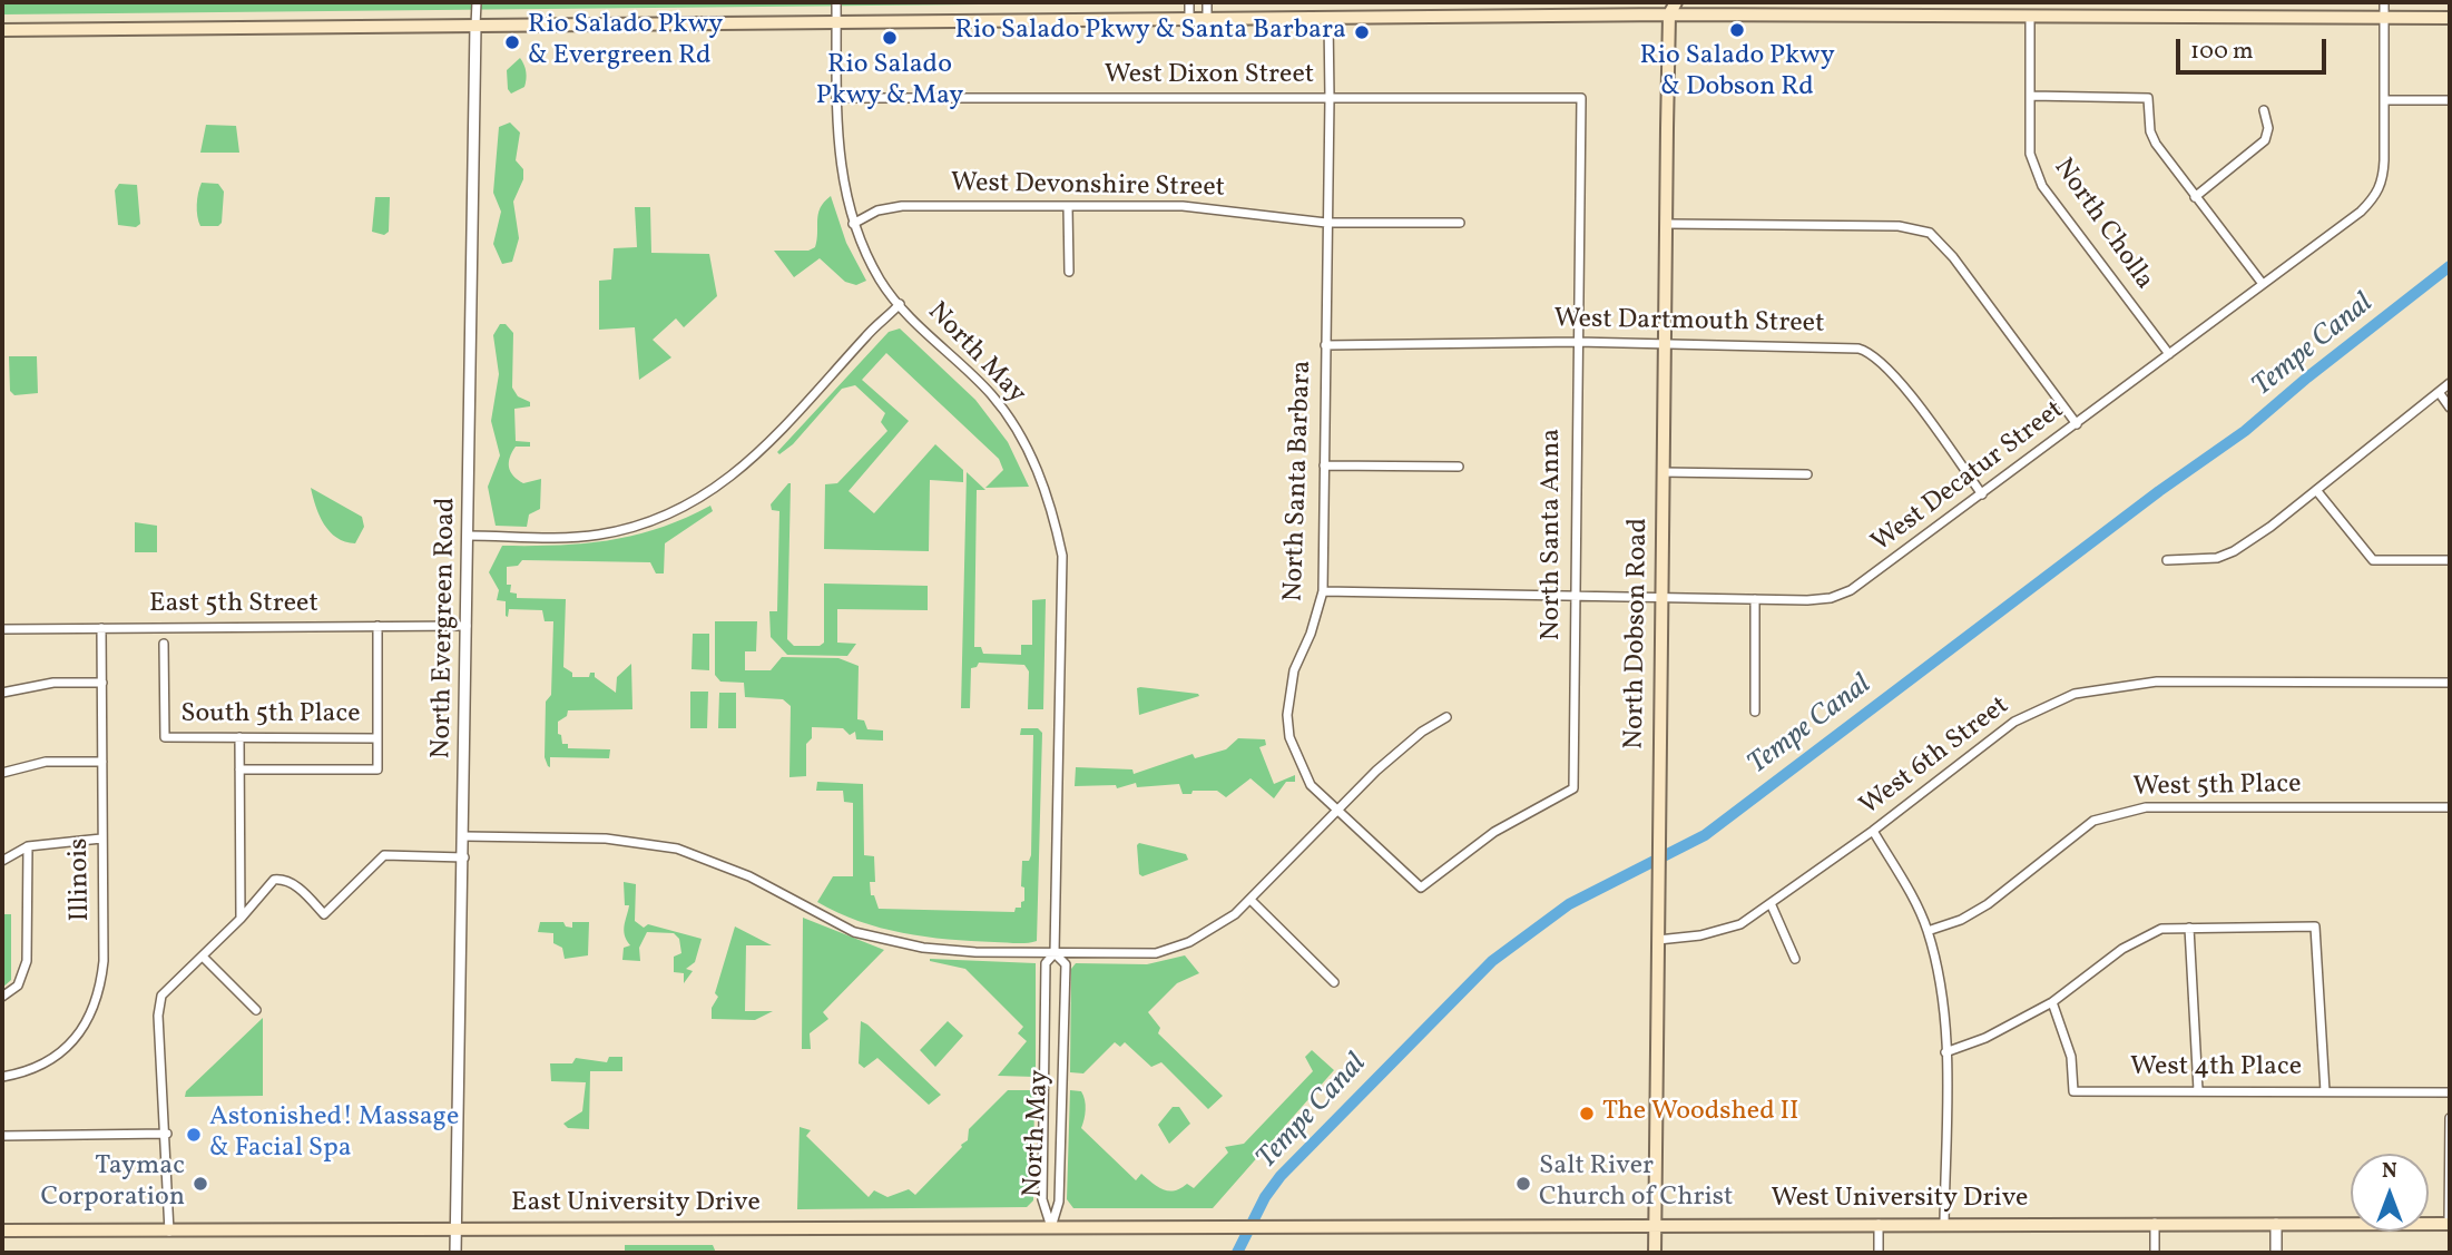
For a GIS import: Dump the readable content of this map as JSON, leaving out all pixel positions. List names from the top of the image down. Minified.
{"streets":{"main road":["North Dobson Road","West University Drive","East University Drive"],"street":["West Dixon Street","West Devonshire Street","North Cholla","West Dartmouth Street","North May","West Decatur Street","North Santa Barbara","North Santa Anna","East 5th Street","North Evergreen Road","South 5th Place","West 6th Street","West 5th Place","Illinois","West 4th Place"]},"crossings":[["West Dixon Street","North May"],["West Dixon Street","North Santa Barbara"],["West Dixon Street","North Santa Anna"],["West Devonshire Street","North May"],["West Devonshire Street","North Santa Barbara"],["North Cholla","West Decatur Street"],["West Dartmouth Street","West Decatur Street"],["West Dartmouth Street","North Santa Barbara"],["West Dartmouth Street","North Santa Anna"],["West Dartmouth Street","North Dobson Road"],["North May","East University Drive"],["West Decatur Street","North Santa Barbara"],["West Decatur Street","North Santa Anna"],["West Decatur Street","North Dobson Road"],["North Santa Barbara","North Santa Anna"],["East 5th Street","North Evergreen Road"],["East 5th Street","Illinois"],["North Evergreen Road","East University Drive"],["North Dobson Road","West 6th Street"],["North Dobson Road","West University Drive"],["West University Drive","East University Drive"]],"water":["Tempe Canal"],"places":["Rio Salado Pkwy & Dobson Rd","Rio Salado Pkwy & Santa Barbara","Rio Salado Pkwy & May","Rio Salado Pkwy & Evergreen Rd","The Woodshed II","Astonished! Massage & Facial Spa","Taymac Corporation","Salt River Church of Christ"],"scale_bar":"100 m","north":"top"}
